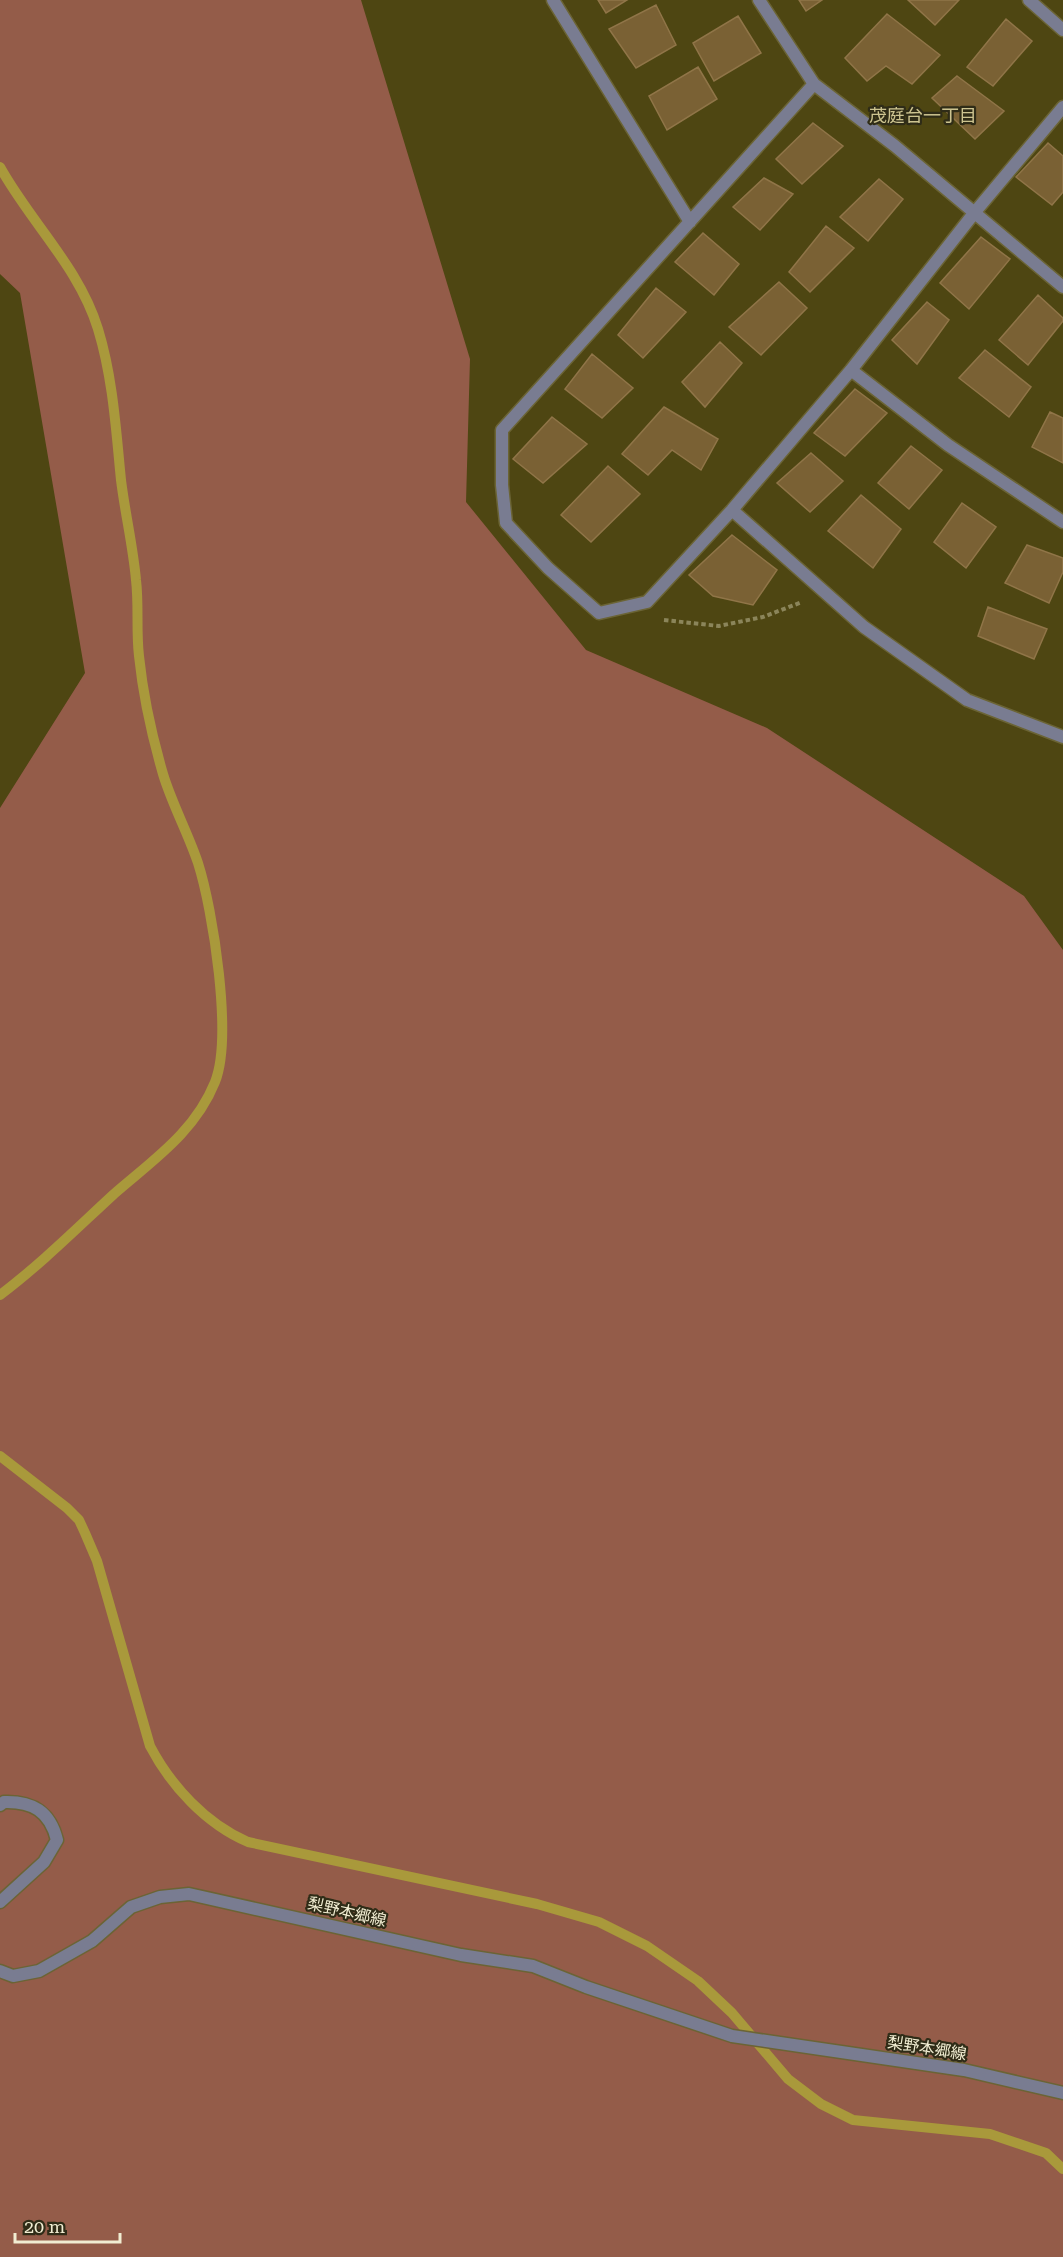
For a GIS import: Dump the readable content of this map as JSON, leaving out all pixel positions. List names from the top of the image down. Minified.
{"streets":{"street":["梨野本郷線"]},"districts":["茂庭台一丁目"],"scale_bar":"20 m"}
